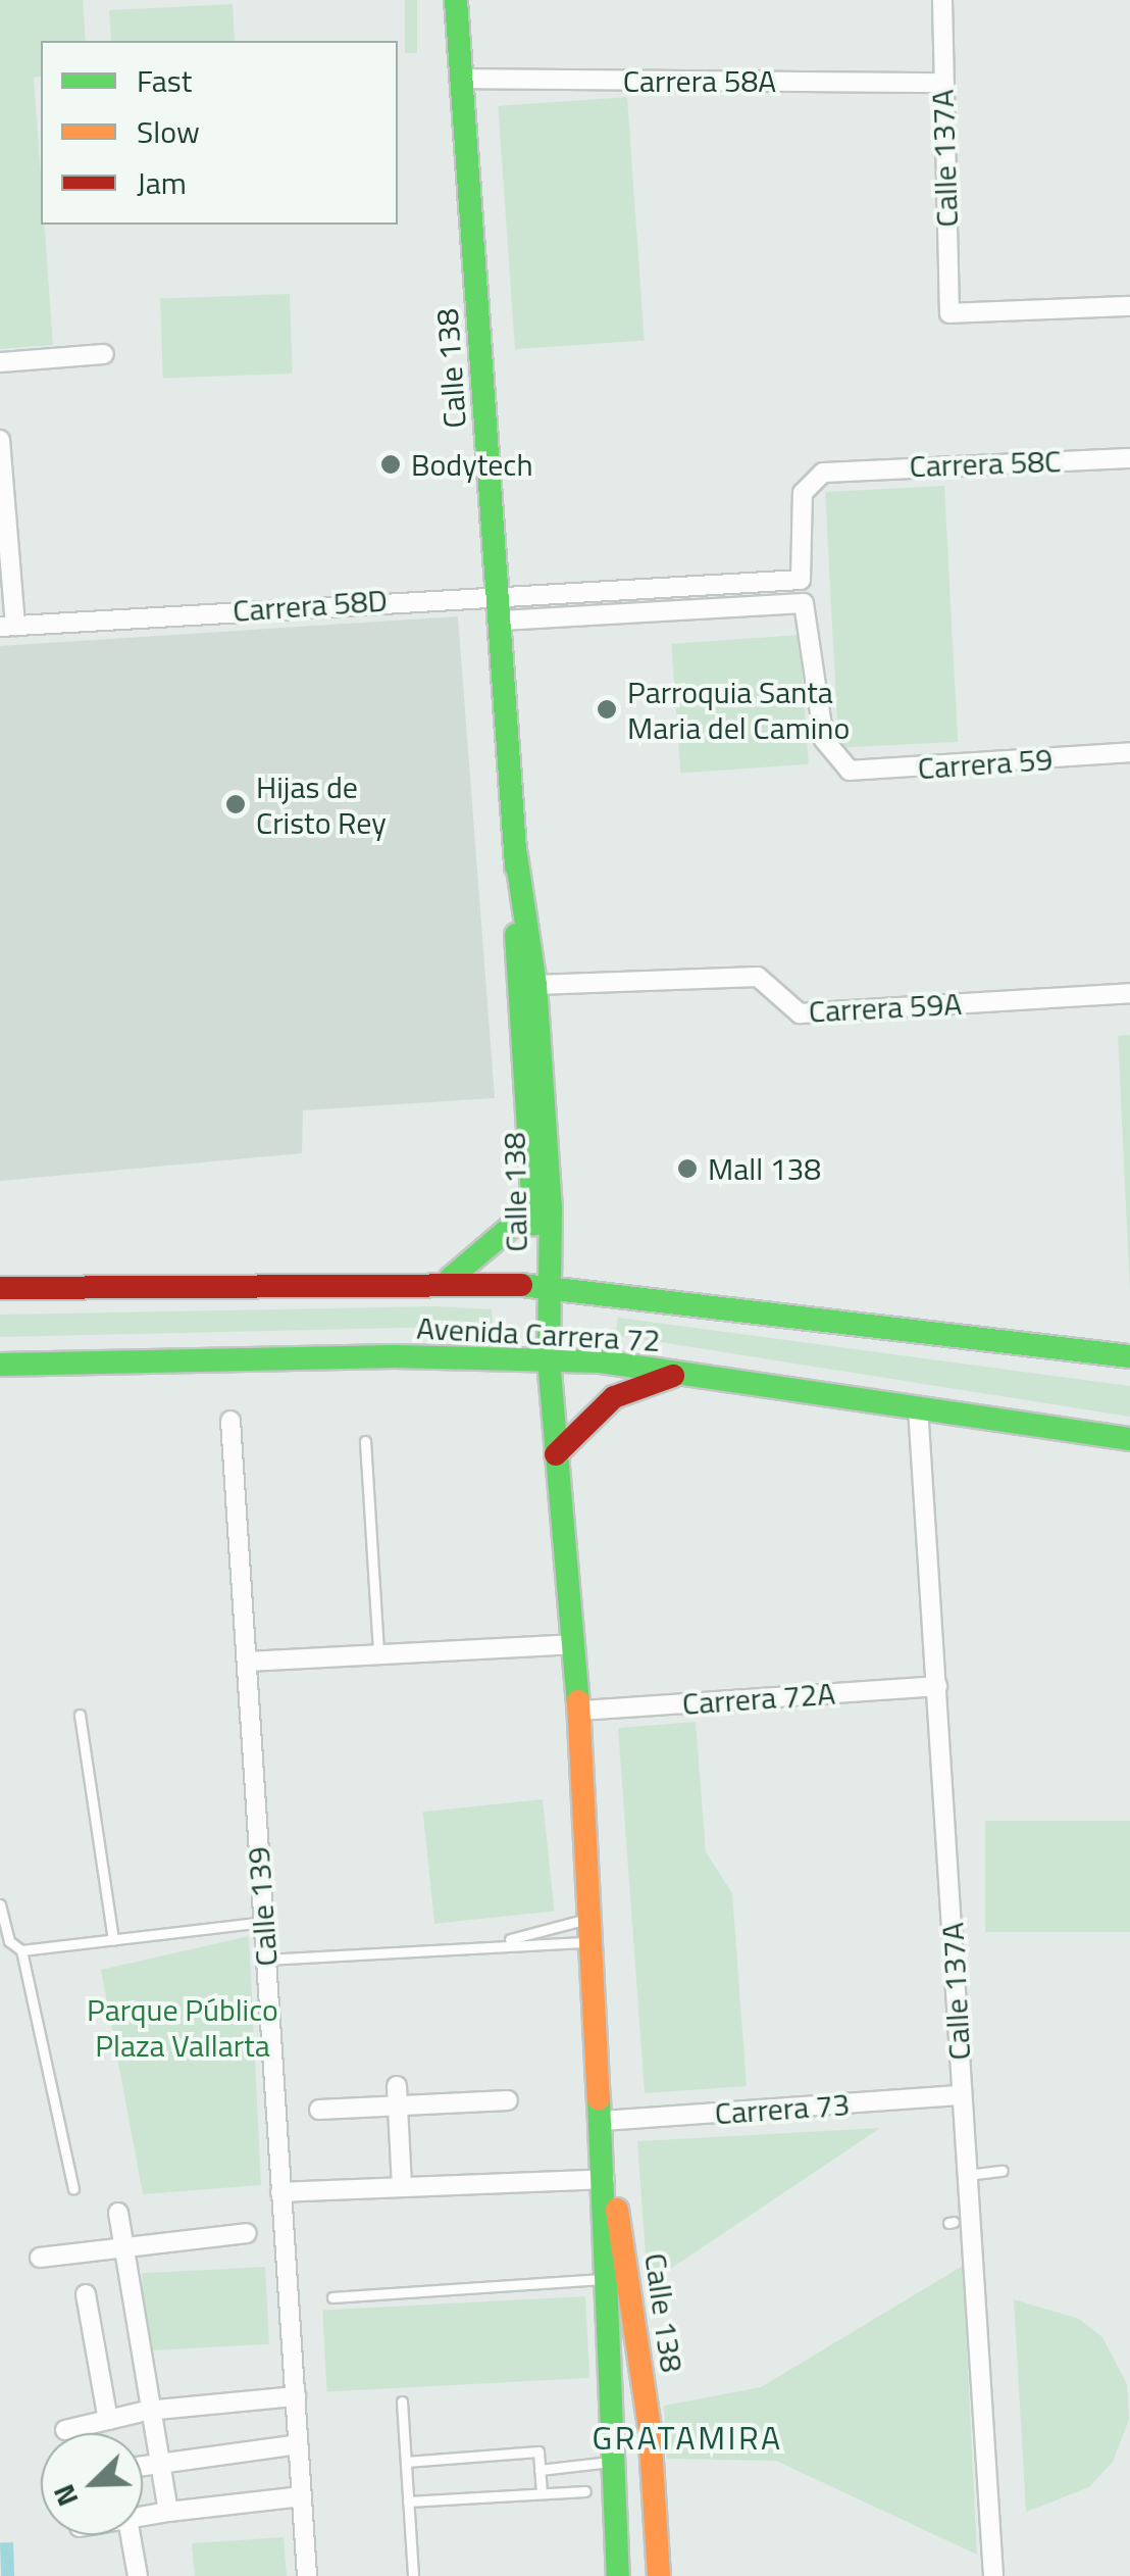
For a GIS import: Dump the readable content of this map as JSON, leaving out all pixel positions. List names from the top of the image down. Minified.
{"streets":{"main road":["Calle 138","Avenida Carrera 72"],"street":["Carrera 58A","Calle 137A","Carrera 58C","Carrera 58D","Carrera 59","Carrera 59A","Carrera 72A","Calle 139","Carrera 73"]},"crossings":[["Carrera 58A","Calle 137A"],["Carrera 58A","Calle 138"],["Calle 137A","Avenida Carrera 72"],["Calle 137A","Carrera 72A"],["Calle 137A","Carrera 73"],["Calle 138","Carrera 58D"],["Calle 138","Carrera 59A"],["Calle 138","Avenida Carrera 72"],["Calle 138","Carrera 72A"],["Calle 138","Carrera 73"],["Carrera 58C","Carrera 58D"]],"districts":["GRATAMIRA"],"parks":["Parque Público Plaza Vallarta"],"places":["Bodytech","Parroquia Santa Maria del Camino","Hijas de Cristo Rey","Mall 138"],"legend":["Fast","Slow","Jam"],"north":"bottom left"}
